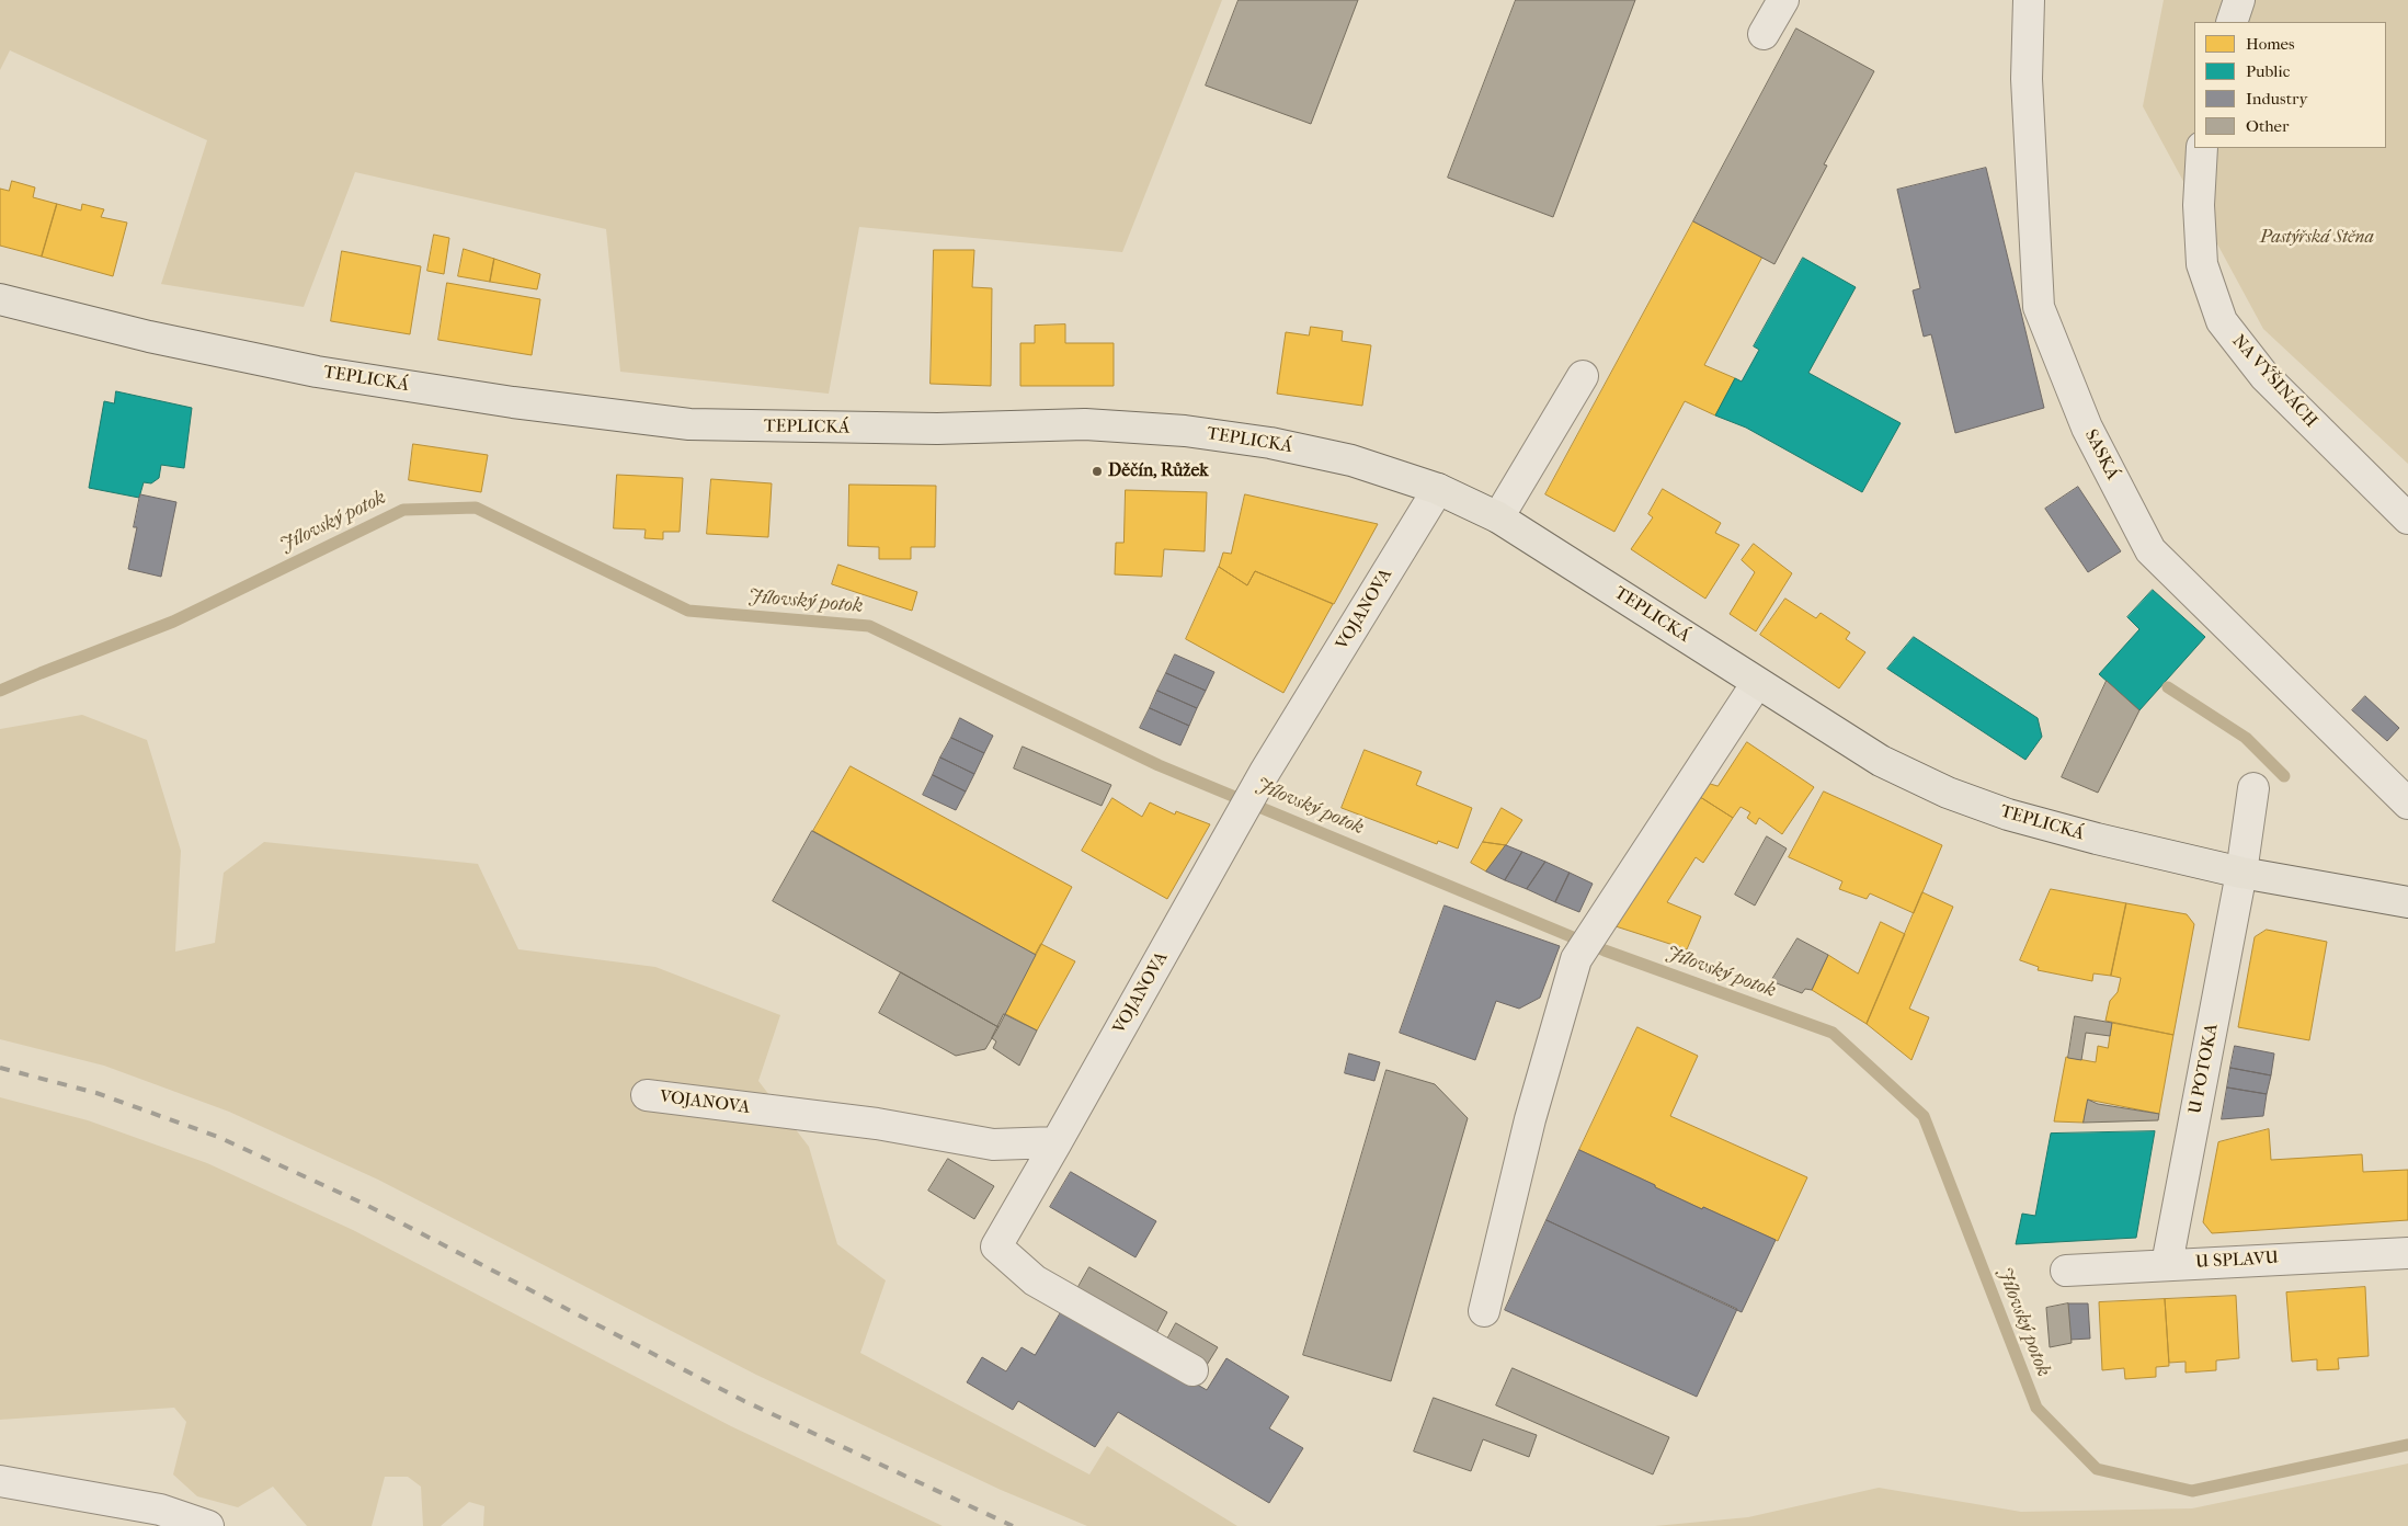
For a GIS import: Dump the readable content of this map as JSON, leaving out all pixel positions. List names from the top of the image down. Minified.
{"streets":{"main road":["TEPLICKÁ"],"street":["NA VÝŠINÁCH","SASKÁ","VOJANOVA","U POTOKA","U SPLAVU"]},"crossings":[["TEPLICKÁ","VOJANOVA"],["TEPLICKÁ","U POTOKA"],["U POTOKA","U SPLAVU"]],"water":["Jílovský potok"],"parks":["Pastýřská Stěna"],"places":["Děčín, Růžek"],"legend":["Homes","Public","Industry","Other"]}
